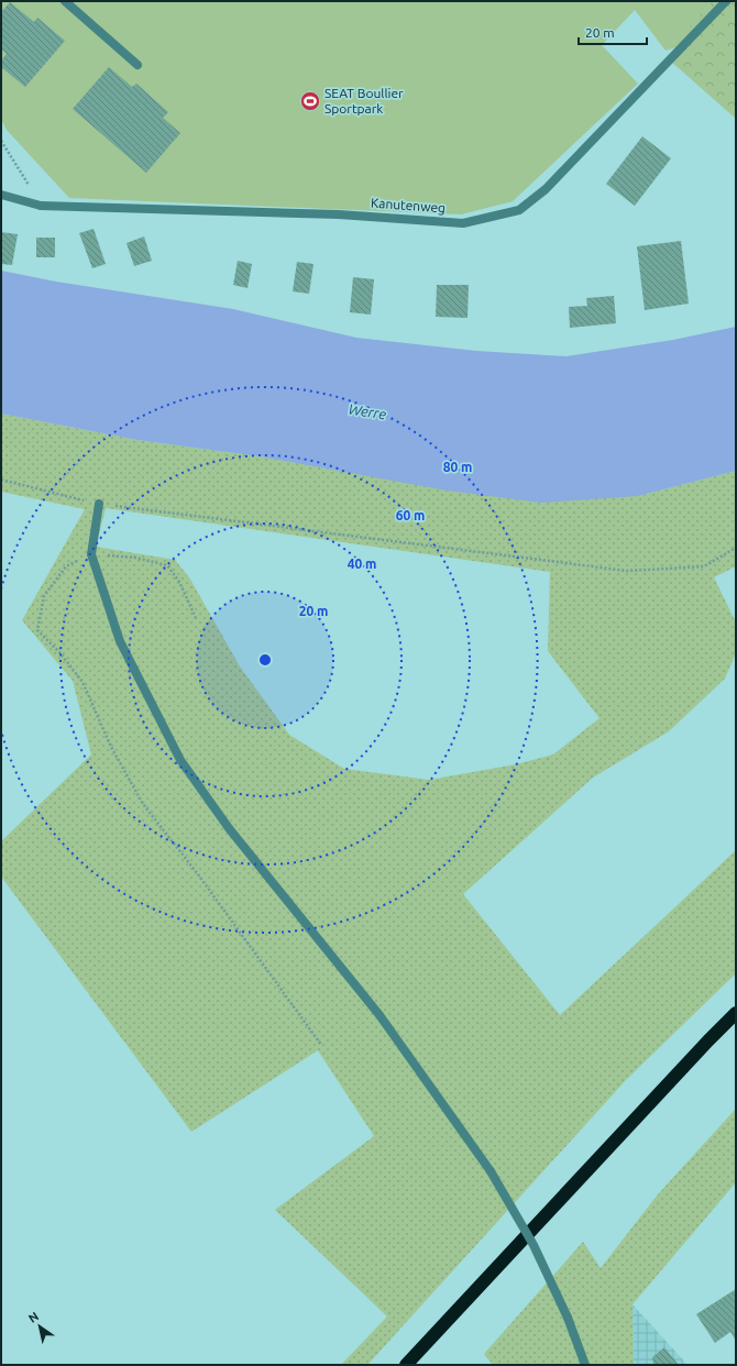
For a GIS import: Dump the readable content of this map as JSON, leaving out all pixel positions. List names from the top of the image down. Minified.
{"streets":{"street":["Kanutenweg"]},"water":["Werre"],"places":{"sports":["SEAT Boullier Sportpark"]},"scale_bar":"20 m","north":"top left","rings":["80 m","60 m","40 m","20 m"]}
